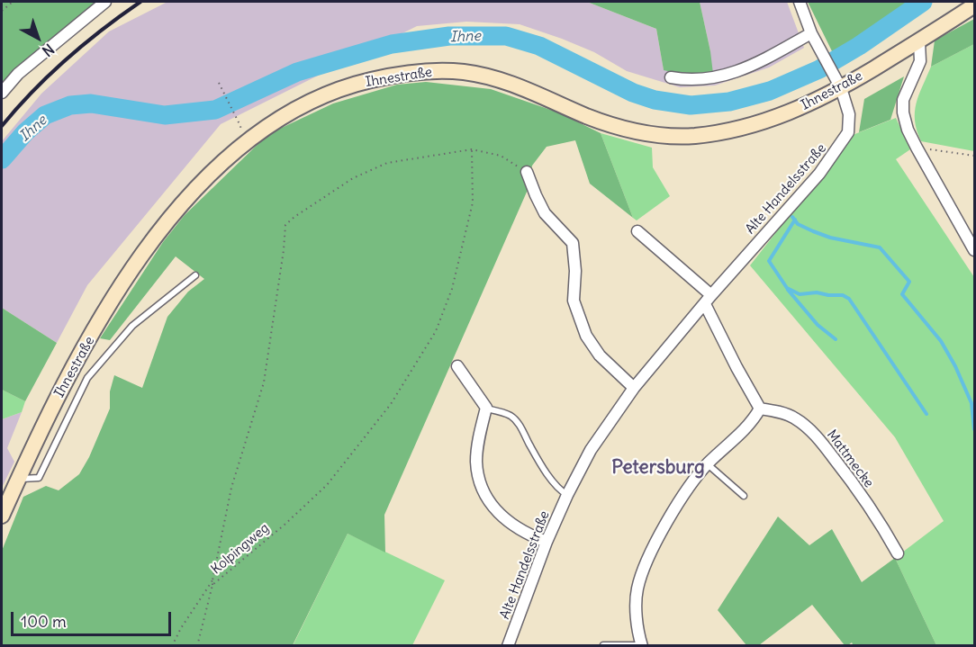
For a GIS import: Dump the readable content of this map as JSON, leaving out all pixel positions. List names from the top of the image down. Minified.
{"streets":{"main road":["Ihnestraße"],"street":["Alte Handelsstraße","Mattmecke"],"path":["Kolpingweg"]},"crossings":[["Ihnestraße","Alte Handelsstraße"]],"districts":["Petersburg"],"water":["Ihne"],"scale_bar":"100 m","north":"bottom right"}
